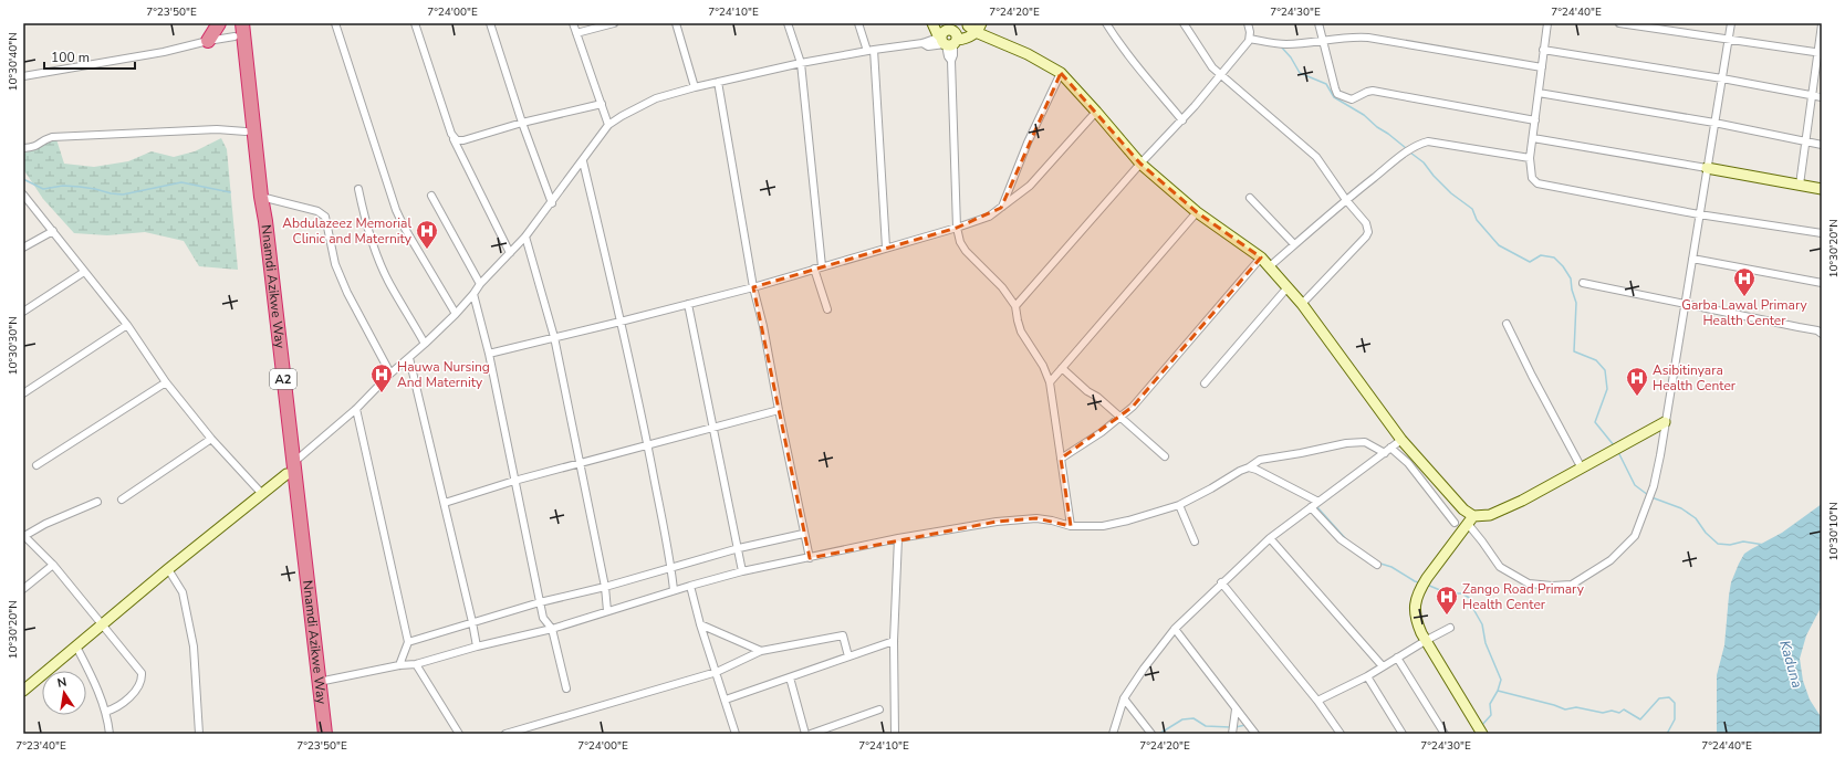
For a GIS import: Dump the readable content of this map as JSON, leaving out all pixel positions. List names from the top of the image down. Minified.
{"streets":{"highway":["Nnamdi Azikwe Way","A2"]},"water":["Kaduna"],"places":{"hospital":["Abdulazeez Memorial Clinic and Maternity","Garba Lawal Primary Health Center","Hauwa Nursing And Maternity","Asibitinyara Health Center","Zango Road Primary Health Center"]},"scale_bar":"100 m","north":"top","coordinates":["7°23'50\"E","7°24'00\"E","7°24'10\"E","7°24'20\"E","7°24'30\"E","7°24'40\"E","10°30'40\"N","10°30'20\"N","10°30'30\"N","10°30'10\"N","7°23'40\"E"]}
